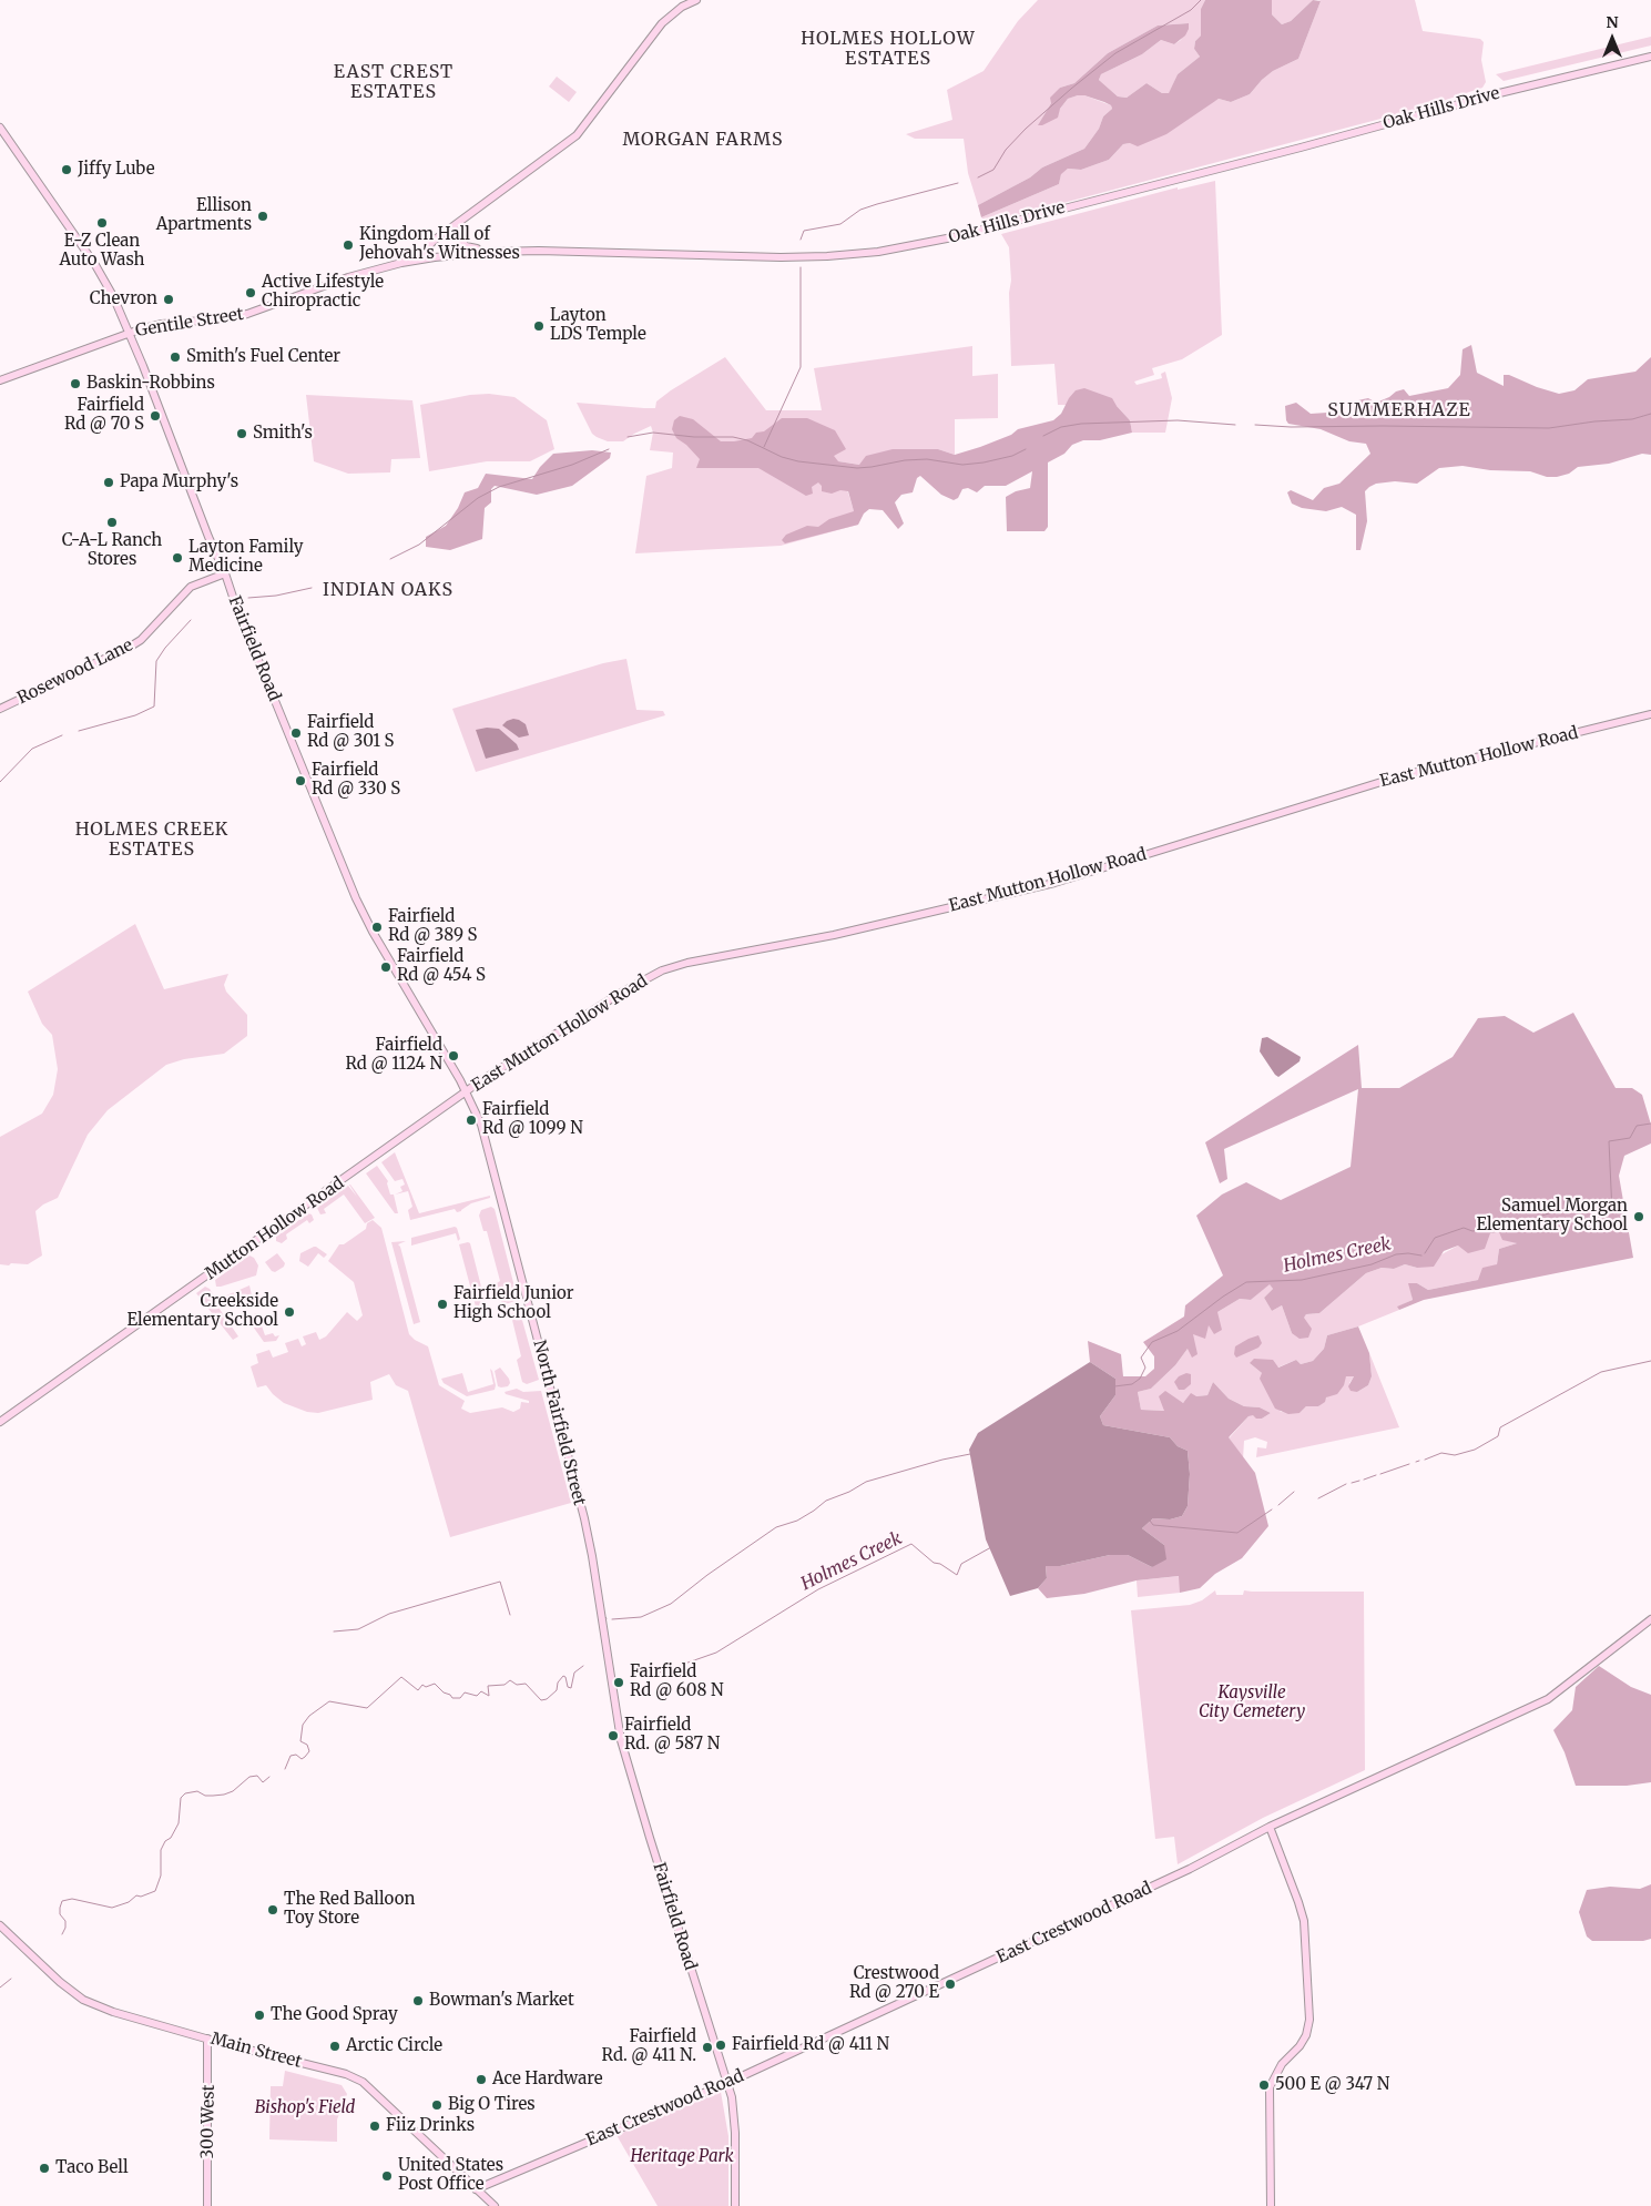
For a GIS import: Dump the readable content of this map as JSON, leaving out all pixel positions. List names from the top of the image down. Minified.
{"streets":{"street":["Oak Hills Drive","Gentile Street","Fairfield Road","Rosewood Lane","East Mutton Hollow Road","Mutton Hollow Road","North Fairfield Street","East Crestwood Road","Main Street","300 West"]},"crossings":[["Oak Hills Drive","Gentile Street"],["Gentile Street","Fairfield Road"],["Fairfield Road","Rosewood Lane"],["Fairfield Road","North Fairfield Street"],["Fairfield Road","East Crestwood Road"],["East Mutton Hollow Road","Mutton Hollow Road"],["East Mutton Hollow Road","North Fairfield Street"],["Mutton Hollow Road","North Fairfield Street"],["East Crestwood Road","Main Street"],["Main Street","300 West"]],"districts":["HOLMES HOLLOW ESTATES","EAST CREST ESTATES","MORGAN FARMS","SUMMERHAZE","INDIAN OAKS","HOLMES CREEK ESTATES"],"water":["Holmes Creek"],"parks":["Kaysville City Cemetery","Bishop's Field","Heritage Park"],"places":["Jiffy Lube","Ellison Apartments","E-Z Clean Auto Wash","Kingdom Hall of Jehovah's Witnesses","Active Lifestyle Chiropractic","Chevron","Layton LDS Temple","Smith's Fuel Center","Baskin-Robbins","Fairfield Rd @ 70 S","Smith's","Papa Murphy's","C-A-L Ranch Stores","Layton Family Medicine","Fairfield Rd @ 301 S","Fairfield Rd @ 330 S","Fairfield Rd @ 389 S","Fairfield Rd @ 454 S","Fairfield Rd @ 1124 N","Fairfield Rd @ 1099 N","Samuel Morgan Elementary School","Fairfield Junior High School","Creekside Elementary School","Fairfield Rd @ 608 N","Fairfield Rd. @ 587 N","The Red Balloon Toy Store","Crestwood Rd @ 270 E","Bowman's Market","The Good Spray","Fairfield Rd @ 411 N","Arctic Circle","Fairfield Rd. @ 411 N.","Ace Hardware","500 E @ 347 N","Big O Tires","Fiiz Drinks","Taco Bell","United States Post Office"],"north":"top"}
